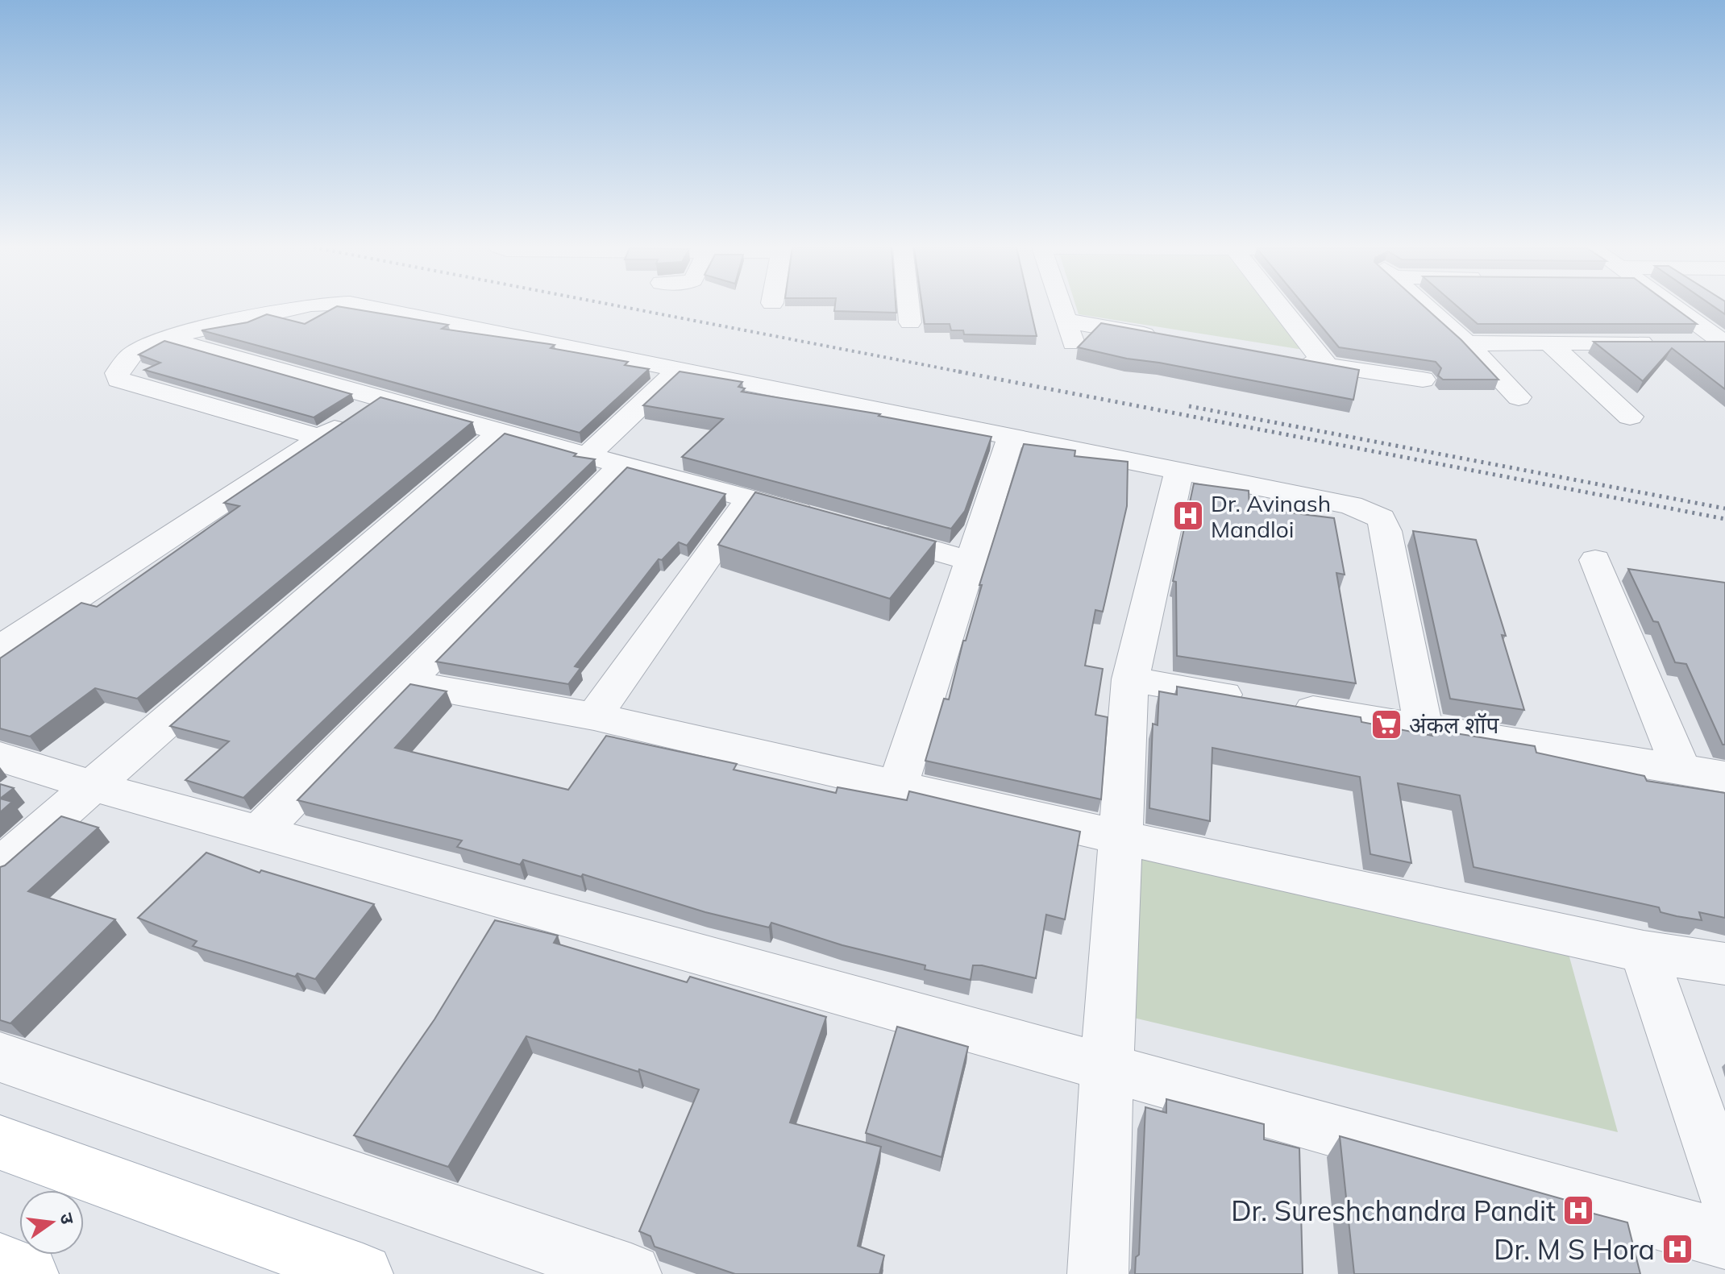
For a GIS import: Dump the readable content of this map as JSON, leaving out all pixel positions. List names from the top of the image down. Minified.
{"places":{"hospital":["Dr. Avinash Mandloi","Dr. Sureshchandra Pandit","Dr. M S Hora"],"supermarket":["अंकल शॉप"]},"north":"right"}
